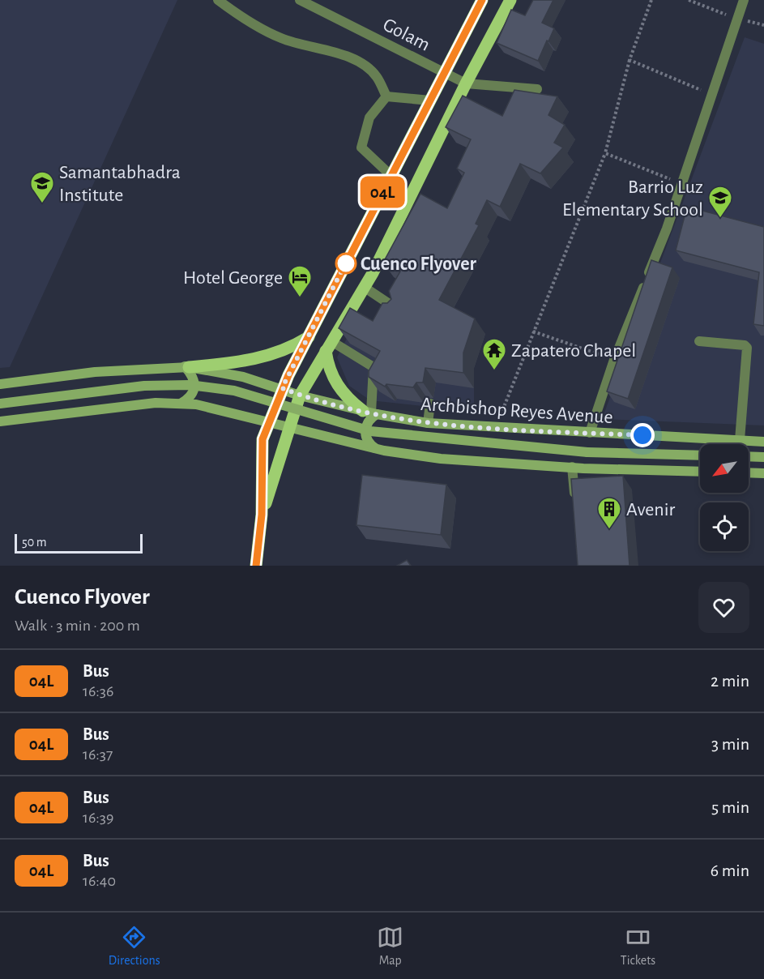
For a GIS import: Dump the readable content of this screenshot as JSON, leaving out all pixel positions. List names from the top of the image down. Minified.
{"streets":{"main road":["Archbishop Reyes Avenue"],"lane":["Golam"]},"places":{"school or university":["Samantabhadra Institute","Barrio Luz Elementary School"],"other":["Cuenco Flyover"],"hotel":["Hotel George"],"temple":["Zapatero Chapel"],"building":["Avenir"]},"lines":["bus line 04L"],"scale_bar":"50 m","north":"bottom left","page":{"on_map":"04L","scale":"50 m","heading":["Cuenco Flyover","Walk · 3 min · 200 m"],"list":[{"mark":"04L","name":"Bus","note":"16:36","value":"2 min"},{"mark":"04L","name":"Bus","note":"16:37","value":"3 min"},{"mark":"04L","name":"Bus","note":"16:39","value":"5 min"},{"mark":"04L","name":"Bus","note":"16:40","value":"6 min"}],"tabs":["Directions","Map","Tickets"]}}
